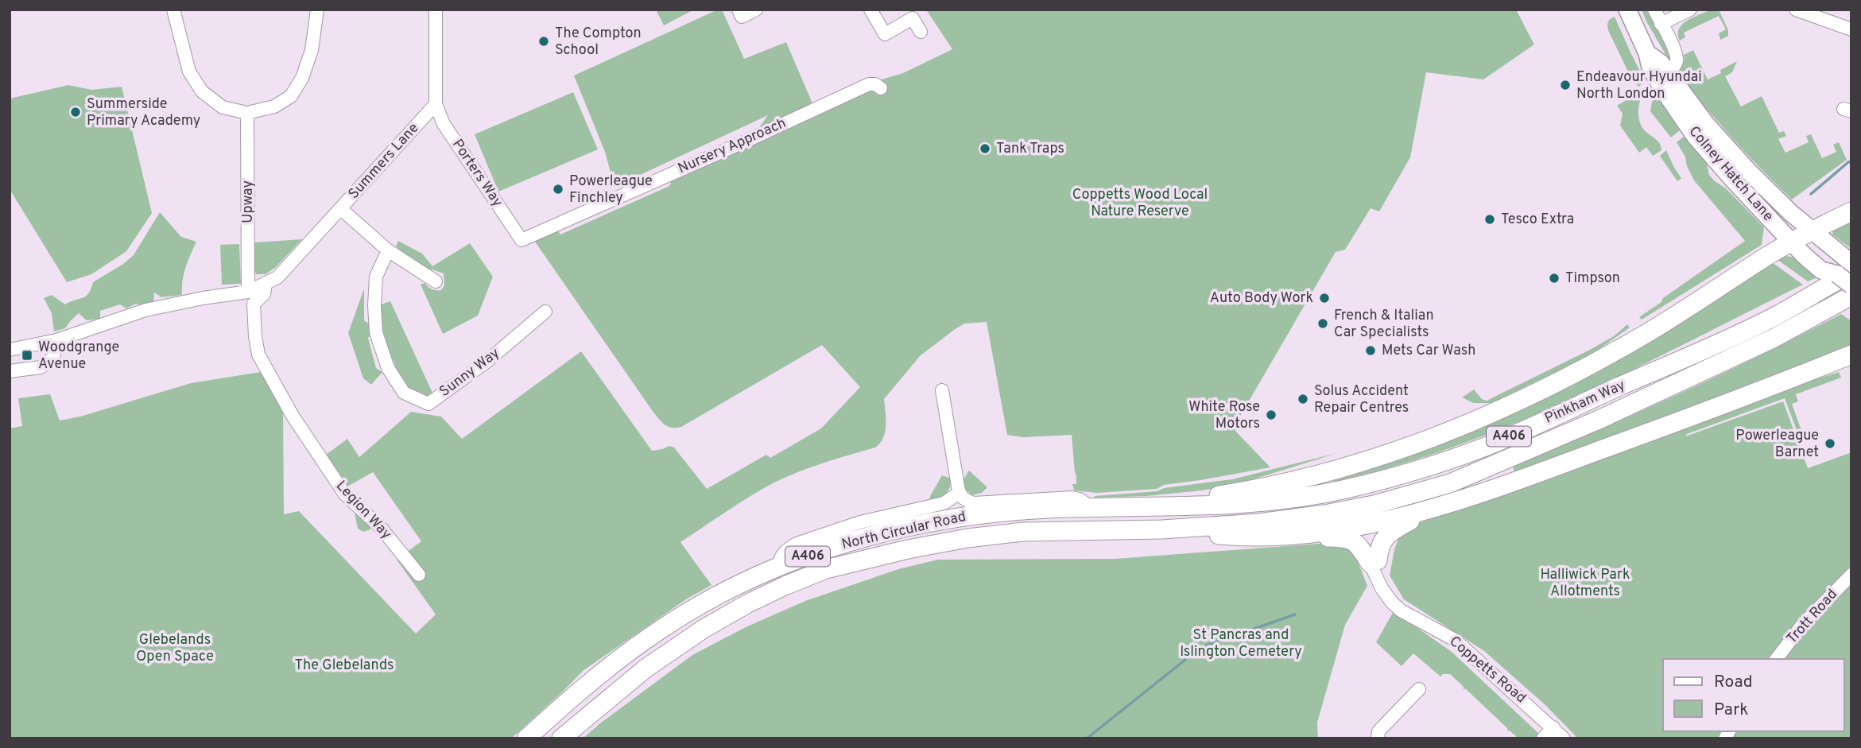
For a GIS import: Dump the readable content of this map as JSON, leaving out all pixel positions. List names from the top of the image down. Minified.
{"streets":{"highway":["Pinkham Way","A406","North Circular Road"],"main road":["Colney Hatch Lane"],"street":["Nursery Approach","Summers Lane","Porters Way","Upway","Sunny Way","Legion Way","Trott Road","Coppetts Road"]},"crossings":[["Nursery Approach","Porters Way"],["Summers Lane","Porters Way"],["Summers Lane","Upway"],["Summers Lane","Legion Way"],["Colney Hatch Lane","Pinkham Way"],["Colney Hatch Lane","A406"],["Pinkham Way","A406"],["Pinkham Way","North Circular Road"],["A406","North Circular Road"]],"parks":["Coppetts Wood Local Nature Reserve","Halliwick Park Allotments","St Pancras and Islington Cemetery","Glebelands Open Space","The Glebelands"],"places":{"other":["The Compton School","Endeavour Hyundai North London","Summerside Primary Academy","Tank Traps","Powerleague Finchley","Tesco Extra","Timpson","Auto Body Work","French & Italian Car Specialists","Mets Car Wash","Solus Accident Repair Centres","White Rose Motors","Powerleague Barnet"],"transit":["Woodgrange Avenue"]},"legend":["Road","Park"]}
